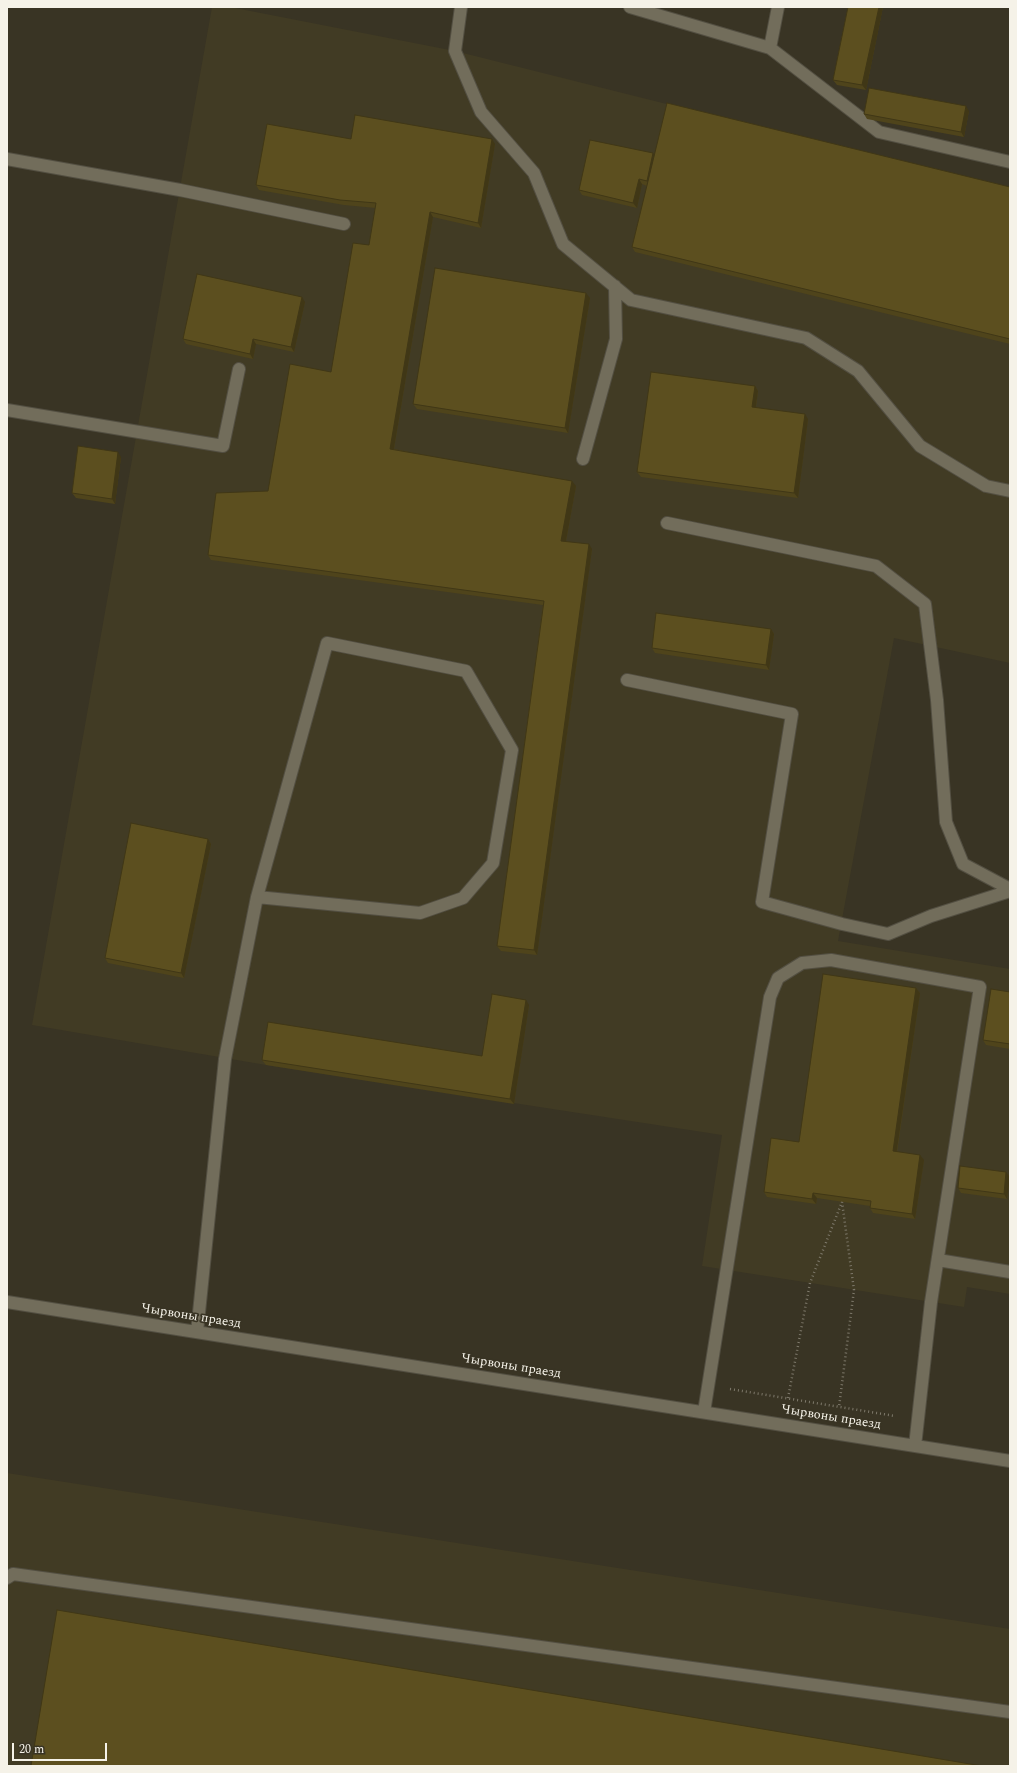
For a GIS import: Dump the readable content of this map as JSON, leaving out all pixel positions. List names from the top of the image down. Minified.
{"streets":{"street":["Чырвоны праезд"]},"scale_bar":"20 m"}
